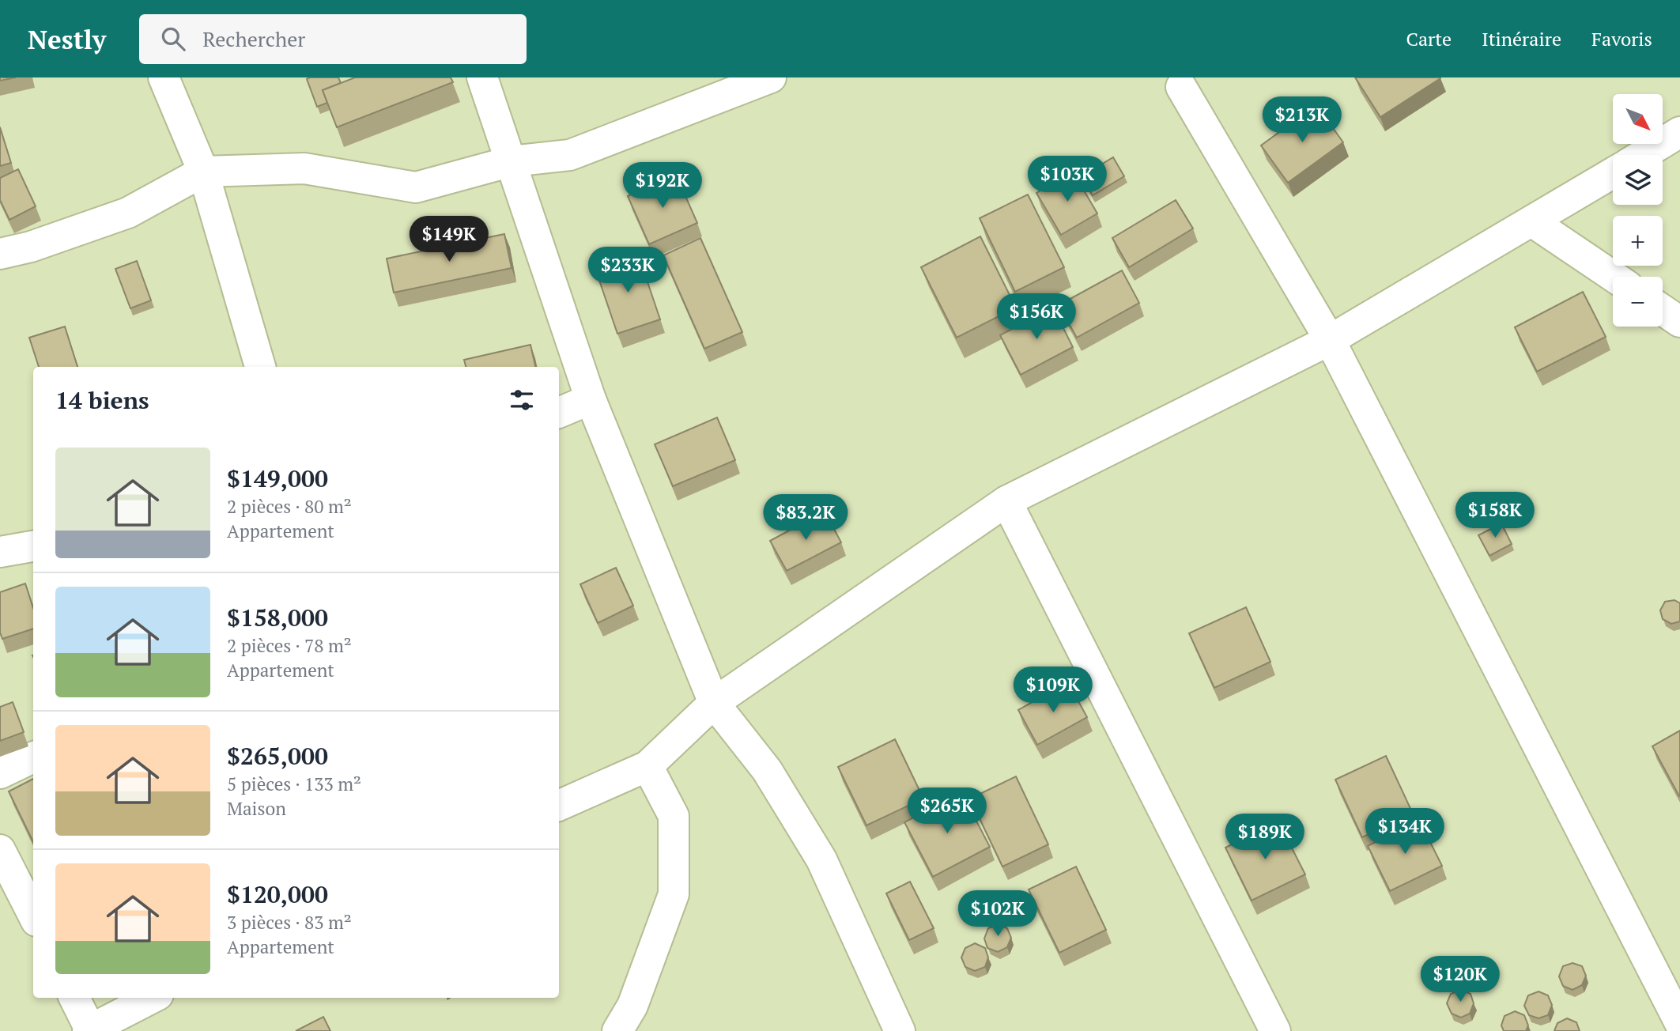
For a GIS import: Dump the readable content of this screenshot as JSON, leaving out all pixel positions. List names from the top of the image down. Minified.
{"north":"bottom right","page":{"header":"Nestly","search":"Rechercher","nav":["Carte","Itinéraire","Favoris"],"map_buttons":["+","−"],"price":["$213K","$103K","$192K","$149K","$233K","$156K","$158K","$83.2K","$109K","$265K","$134K","$189K","$102K","$120K"],"heading":"14 biens","list":[{"name":"$149,000","note":"2 pièces · 80 m² · Appartement"},{"name":"$158,000","note":"2 pièces · 78 m² · Appartement"},{"name":"$265,000","note":"5 pièces · 133 m² · Maison"},{"name":"$120,000","note":"3 pièces · 83 m² · Appartement"}]}}
